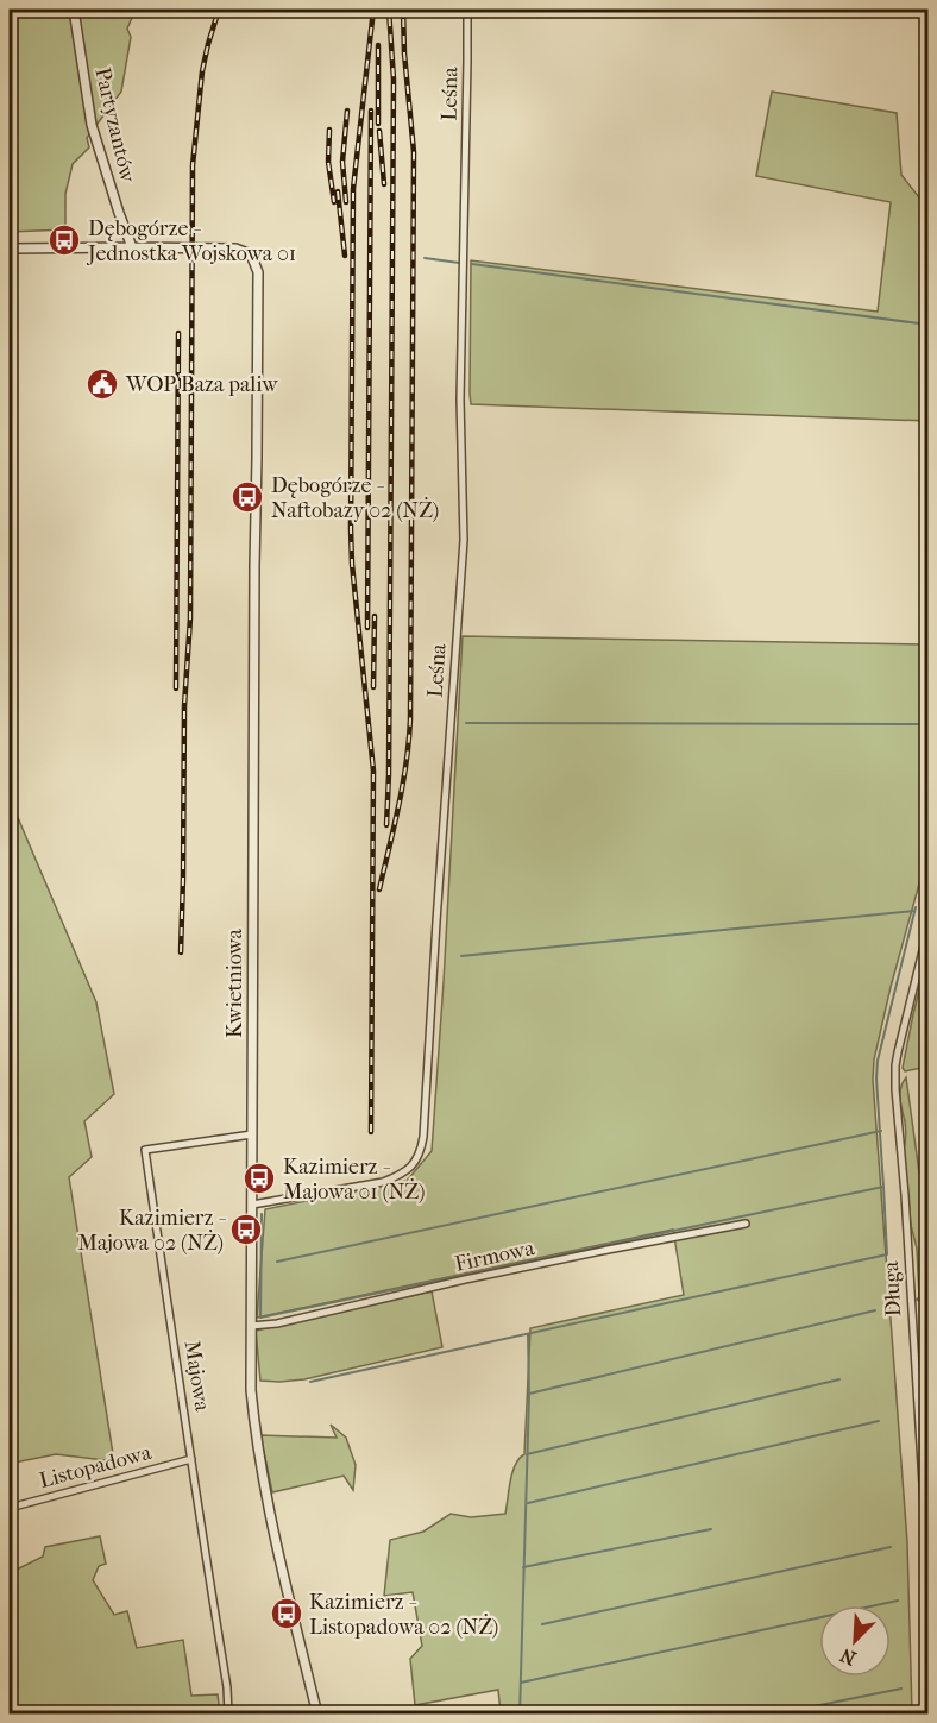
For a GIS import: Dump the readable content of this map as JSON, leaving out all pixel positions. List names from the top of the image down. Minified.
{"streets":{"street":["Leśna","Partyzantów","Kwietniowa","Firmowa","Długa","Majowa","Listopadowa"]},"crossings":[["Leśna","Kwietniowa"],["Partyzantów","Kwietniowa"],["Kwietniowa","Firmowa"],["Kwietniowa","Majowa"],["Majowa","Listopadowa"]],"places":{"bus stop":["Dębogórze - Jednostka Wojskowa 01","Dębogórze - Naftobazy 02 (NŻ)","Kazimierz - Majowa 01 (NŻ)","Kazimierz - Majowa 02 (NŻ)","Kazimierz - Listopadowa 02 (NŻ)"],"public building":["WOP Baza paliw"]},"north":"bottom left"}
